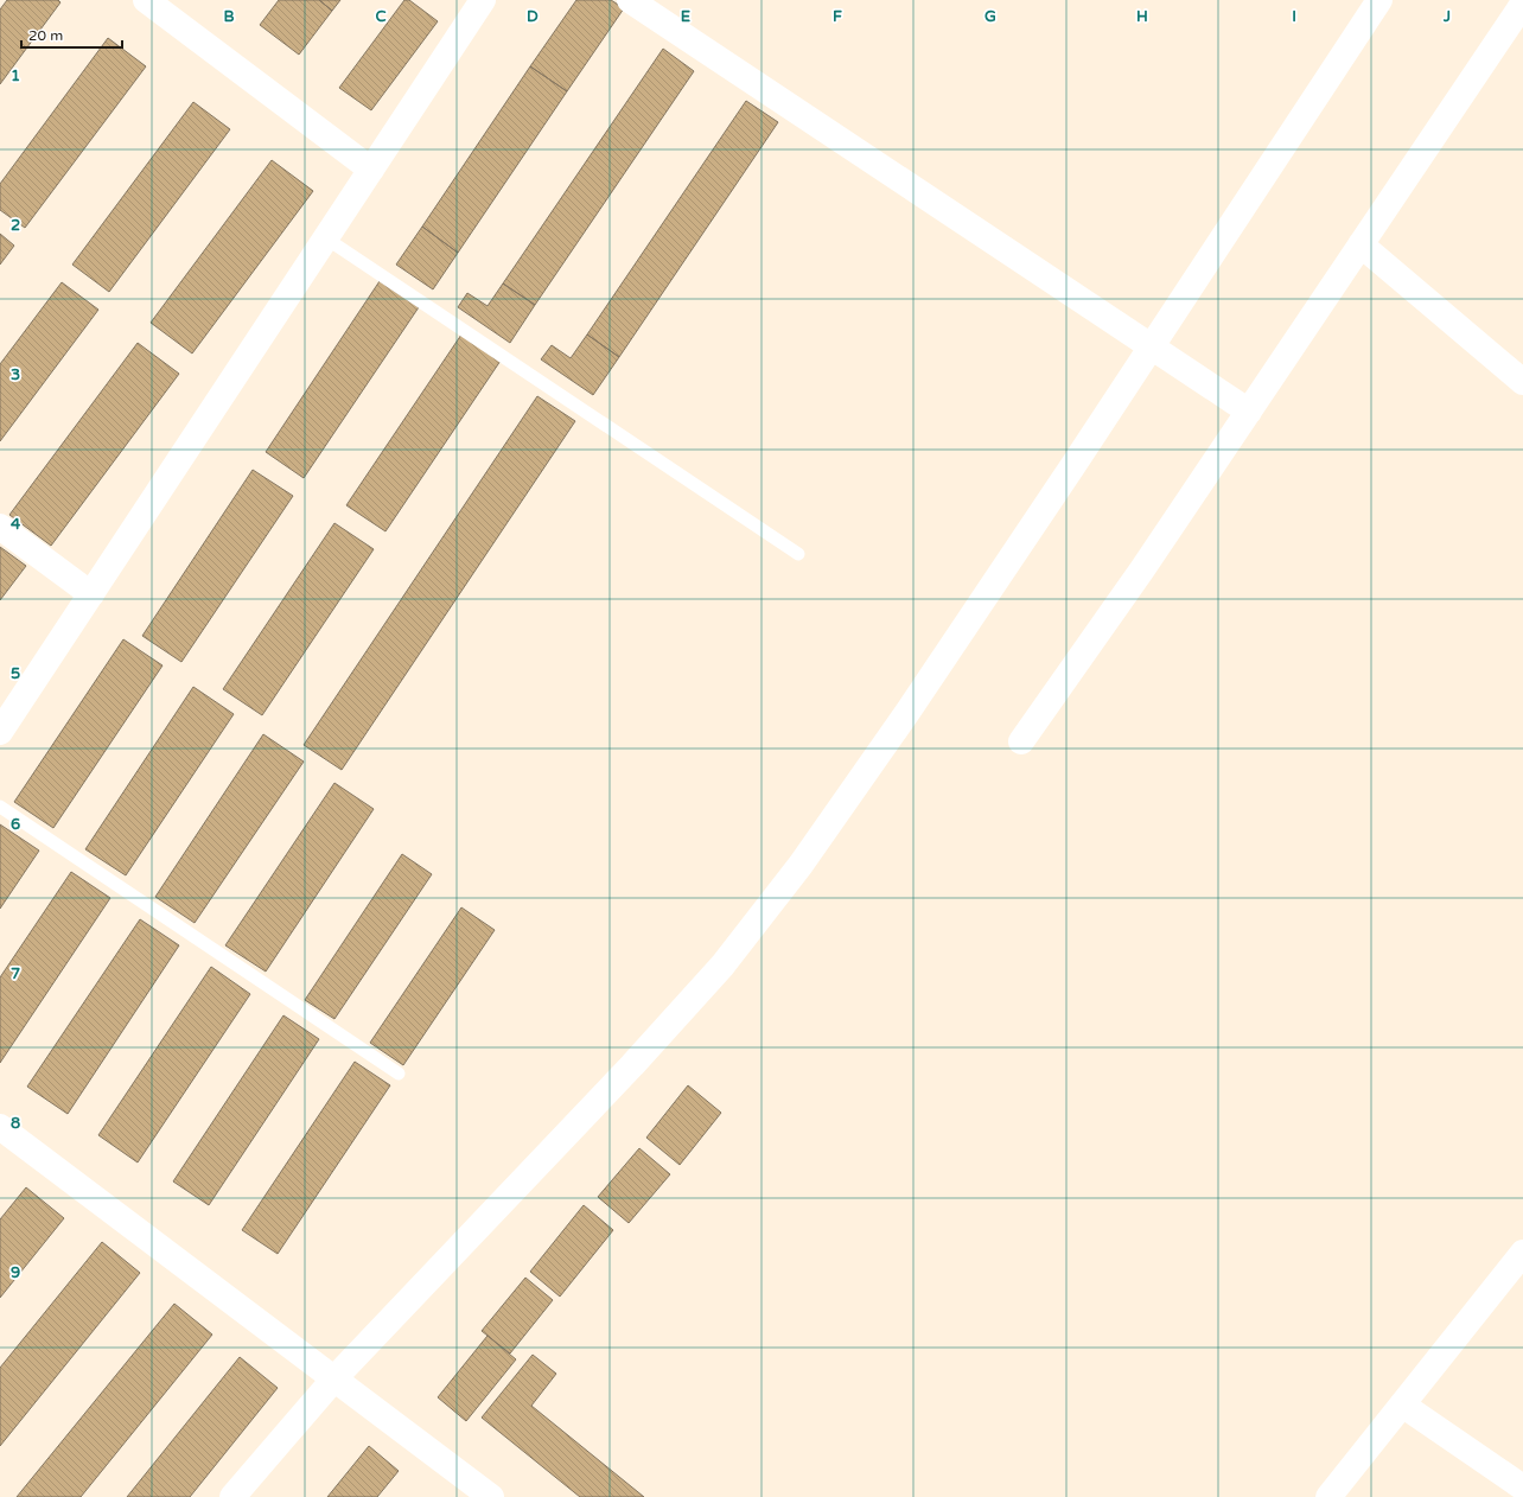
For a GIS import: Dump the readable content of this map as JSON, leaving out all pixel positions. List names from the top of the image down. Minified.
{"scale_bar":"20 m","grid":{"columns":["B","C","D","E","F","G","H","I","J"],"rows":["1","2","3","4","5","6","7","8","9"]}}
